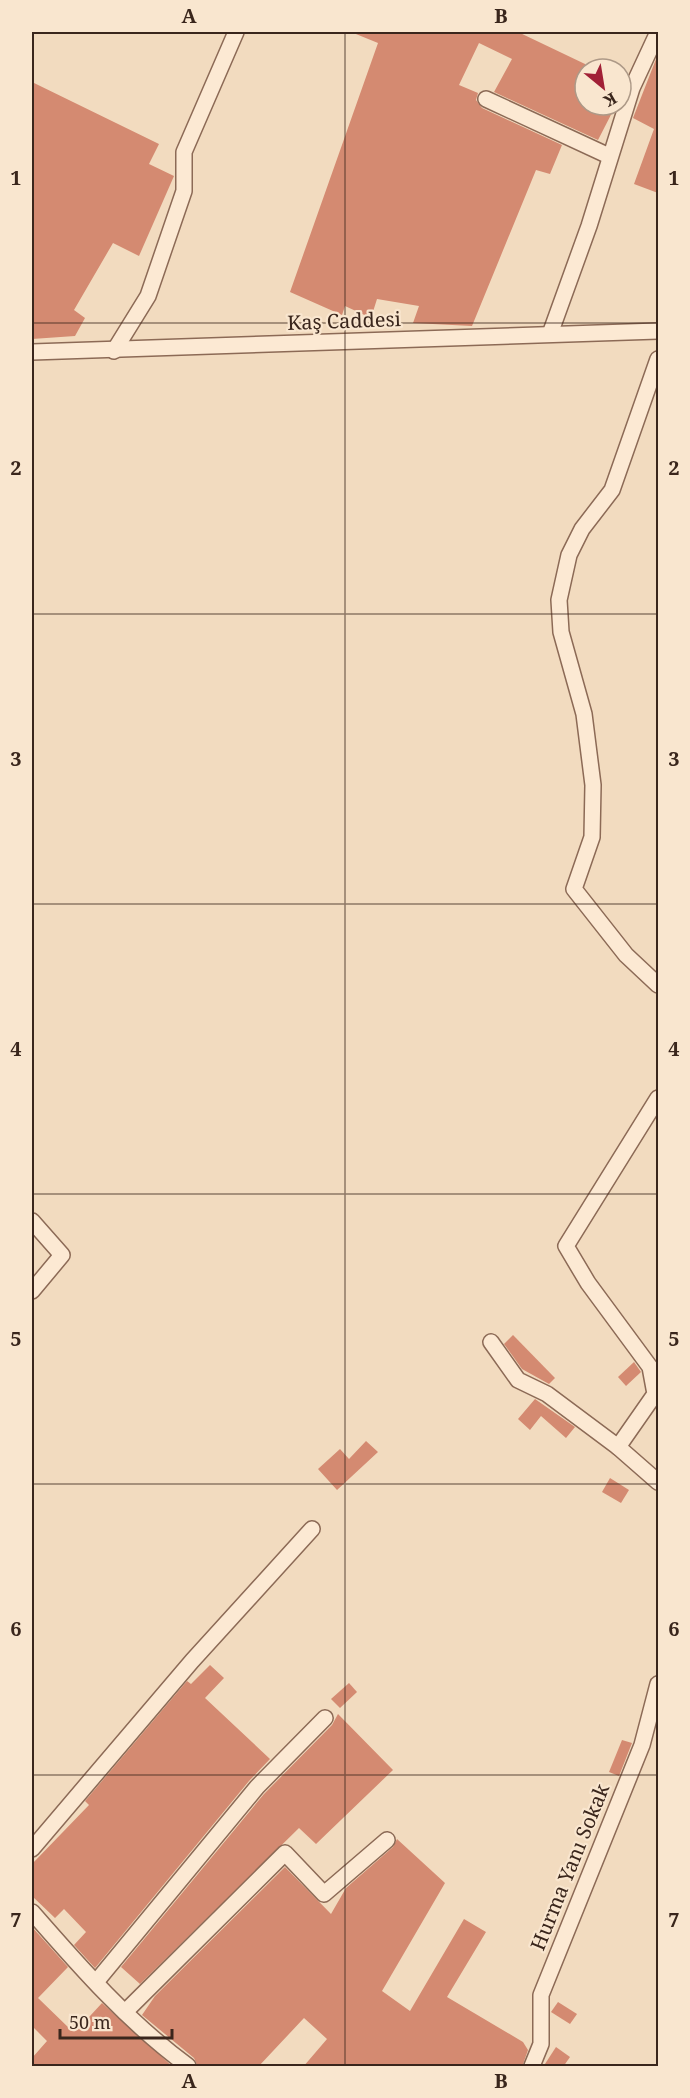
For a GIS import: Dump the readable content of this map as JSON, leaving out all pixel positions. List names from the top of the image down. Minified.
{"streets":{"street":["Kaş Caddesi","Hurma Yanı Sokak"]},"scale_bar":"50 m","north":"bottom right","grid":{"columns":["A","B"],"rows":["1","2","3","4","5","6","7"]}}
